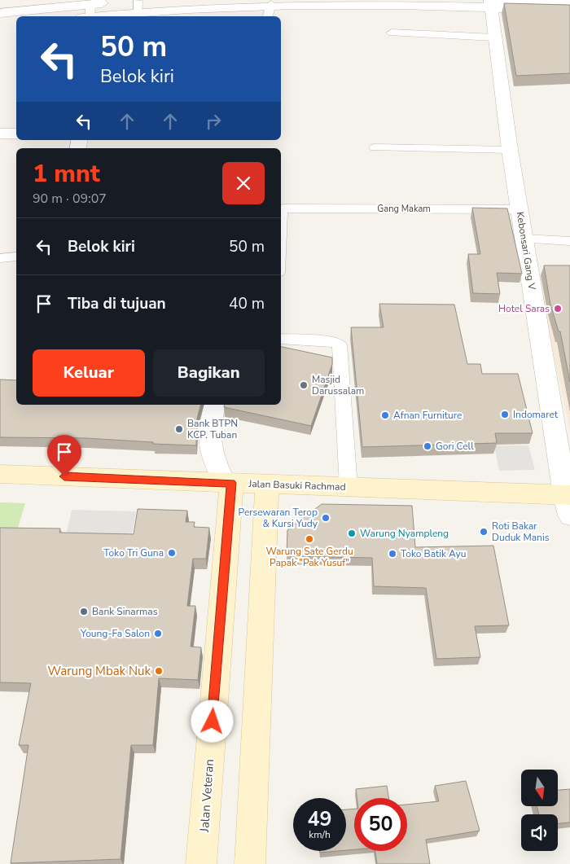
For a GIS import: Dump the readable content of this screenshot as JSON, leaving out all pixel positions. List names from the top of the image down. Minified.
{"streets":{"main road":["Jalan Basuki Rachmad","Jalan Veteran"],"street":["Kebonsari Gang V"],"lane":["Gang Makam"]},"crossings":[["Gang Makam","Kebonsari Gang V"],["Kebonsari Gang V","Jalan Basuki Rachmad"],["Jalan Basuki Rachmad","Jalan Veteran"]],"places":["Hotel Saras","Masjid Darussalam","Indomaret","Afnan Furniture","Bank BTPN KCP. Tuban","Gori Cell","Persewaran Terop & Kursi Yudy","Roti Bakar Duduk Manis","Warung Nyampleng","Warung Sate Gerdu Papak \"Pak Yusuf\"","Toko Tri Guna","Toko Batik Ayu","Bank Sinarmas","Young-Fa Salon","Warung Mbak Nuk"],"north":"bottom","page":{"turn":["50 m","Belok kiri"],"heading":["1 mnt","90 m · 09:07"],"list":[{"name":"Belok kiri","value":"50 m"},{"name":"Tiba di tujuan","value":"40 m"}],"buttons":["Keluar","Bagikan"],"speed":"49 km/h","limit":"50"}}
